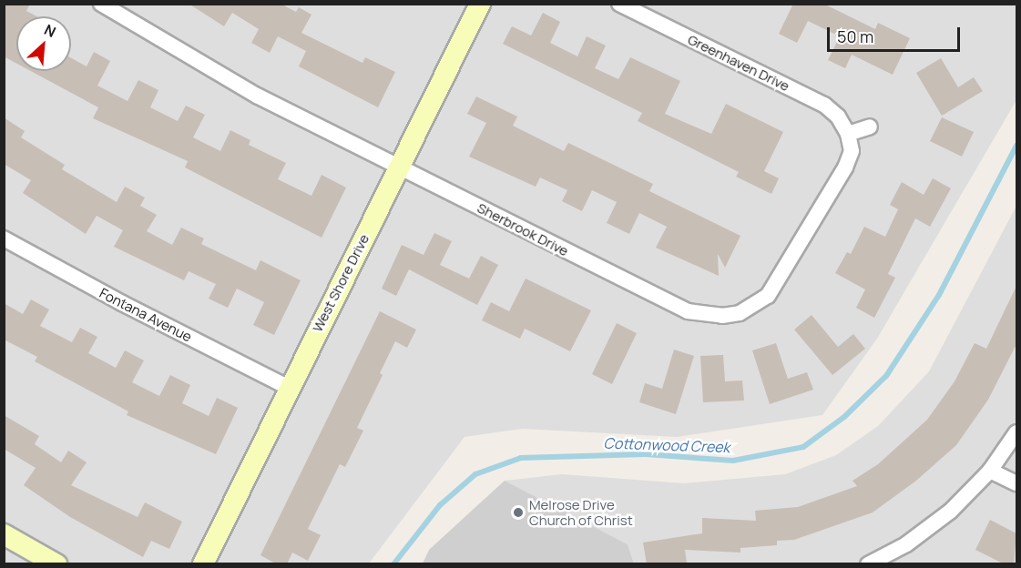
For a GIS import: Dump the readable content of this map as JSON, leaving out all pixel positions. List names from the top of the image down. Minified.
{"streets":{"street":["Greenhaven Drive","Sherbrook Drive","West Shore Drive","Fontana Avenue"]},"crossings":[["Greenhaven Drive","Sherbrook Drive"],["Sherbrook Drive","West Shore Drive"],["West Shore Drive","Fontana Avenue"]],"water":["Cottonwood Creek"],"places":["Melrose Drive Church of Christ"],"scale_bar":"50 m","north":"top right"}
